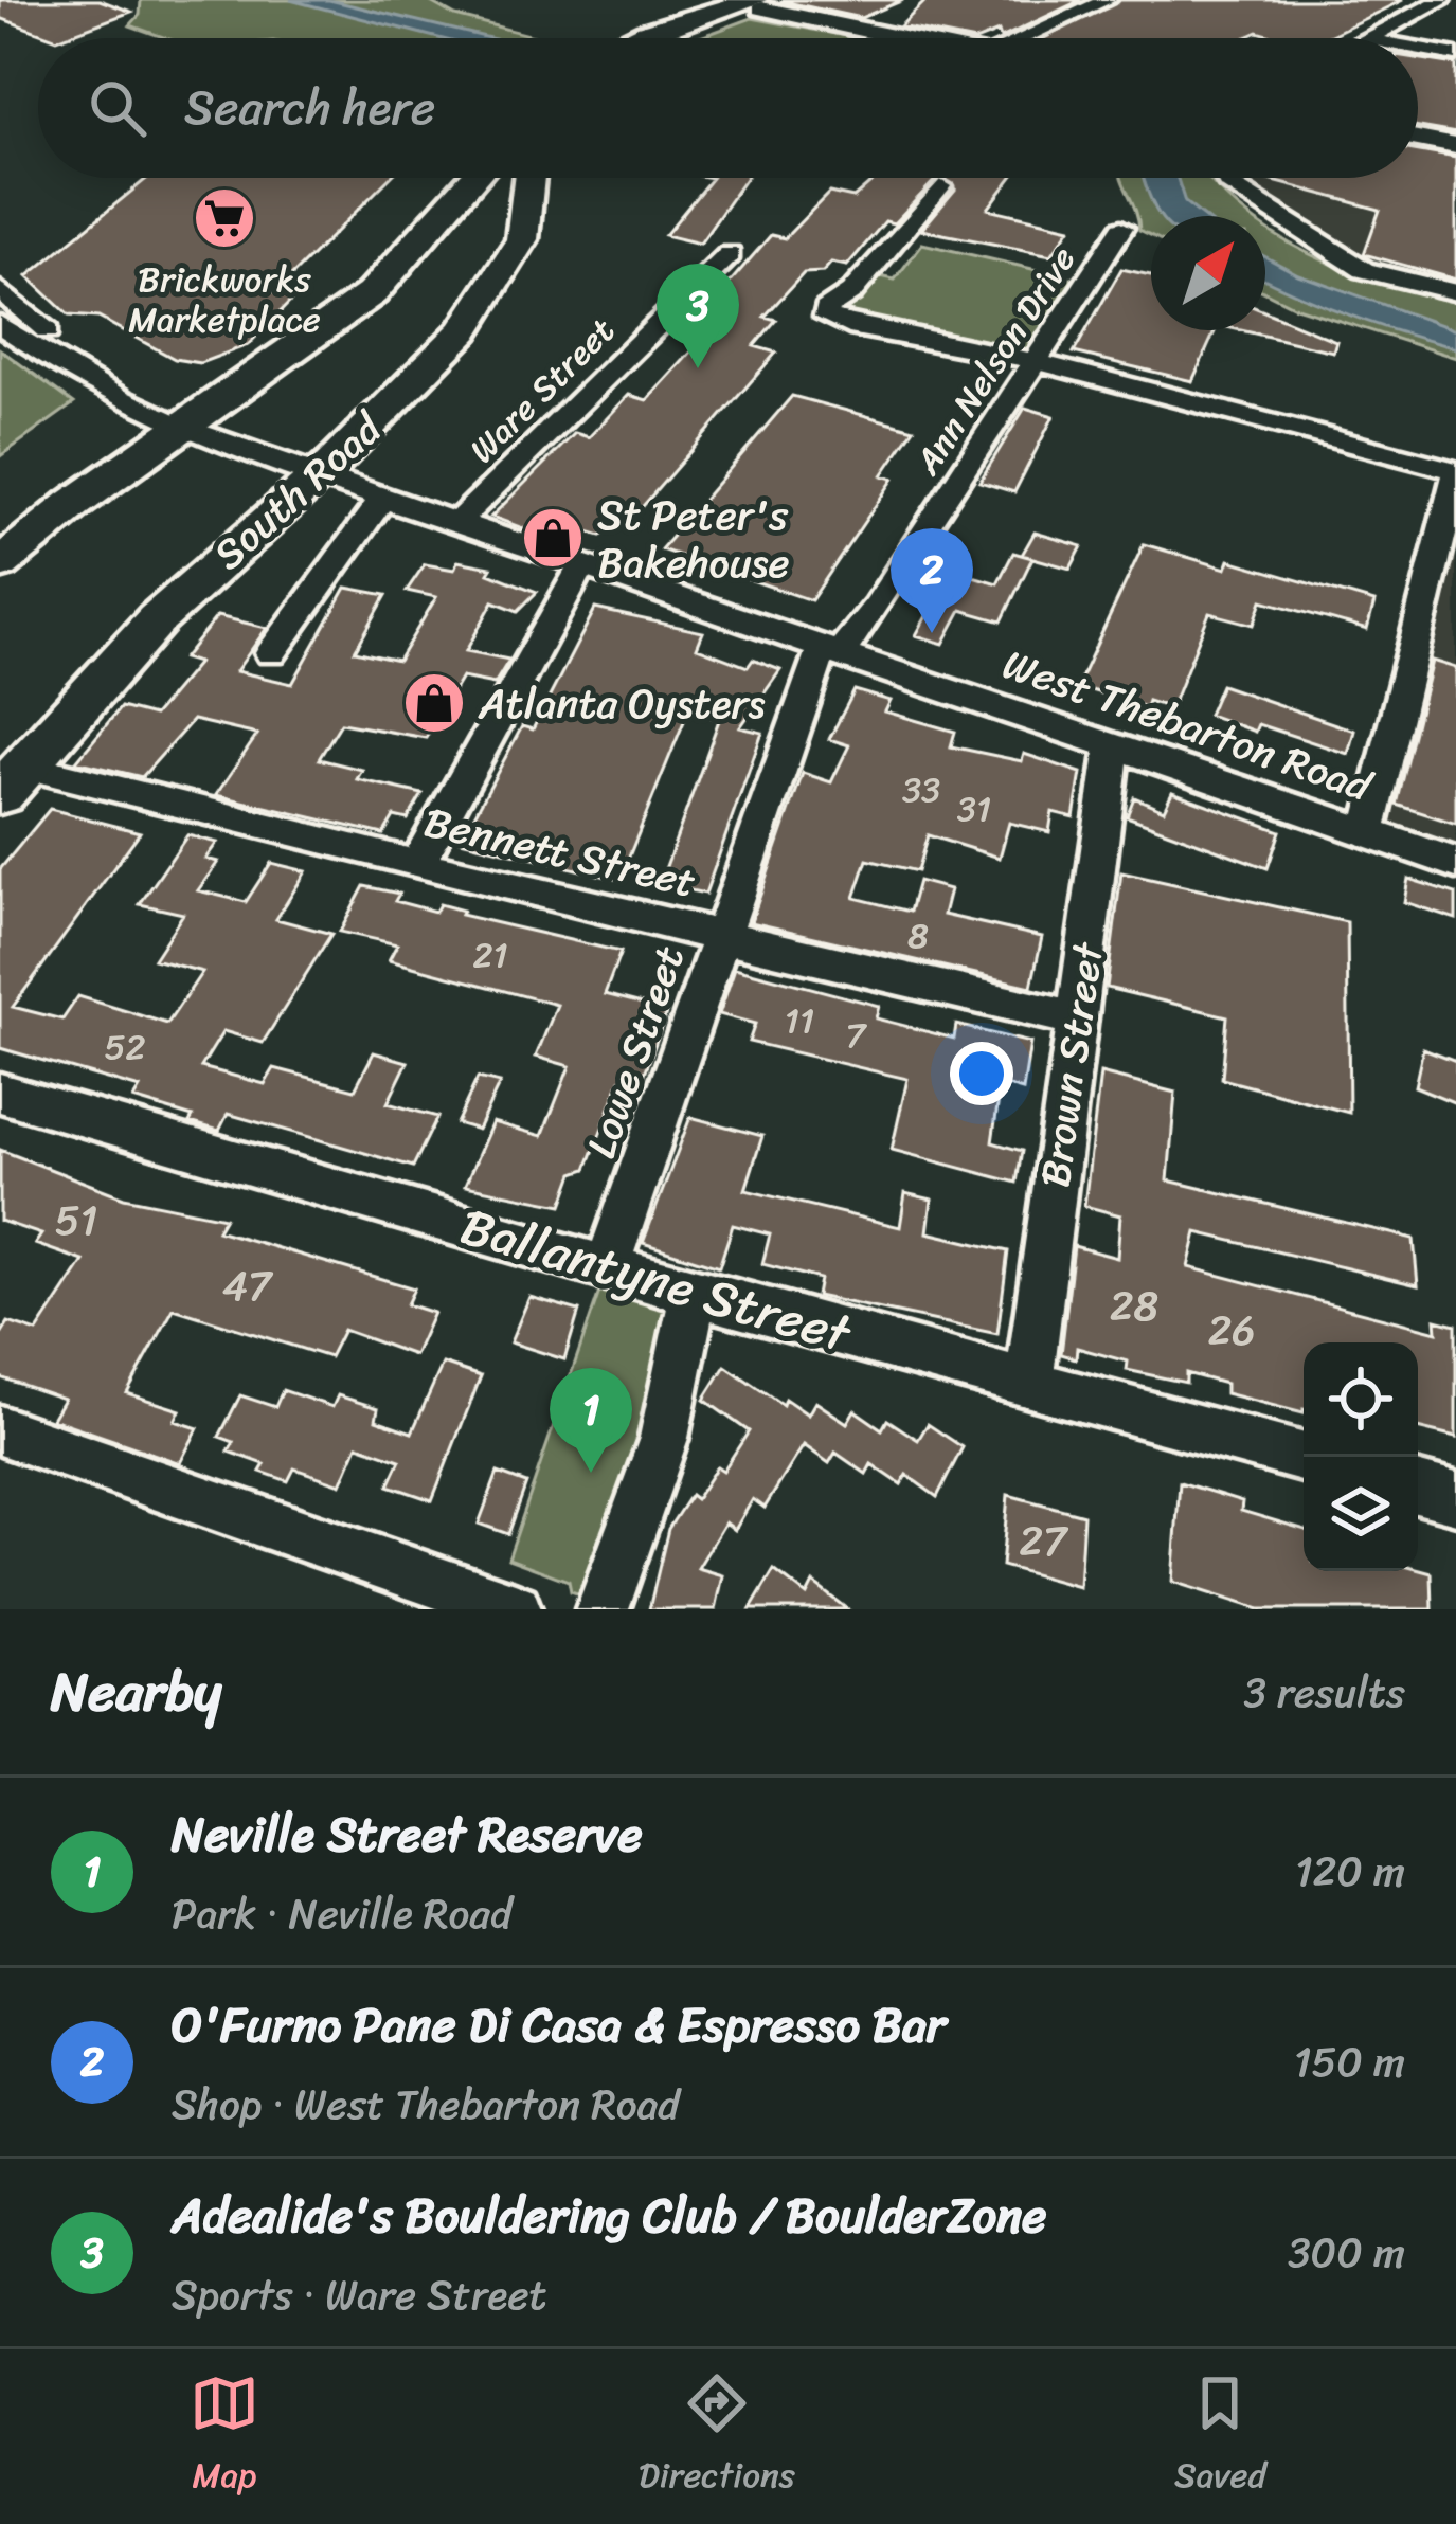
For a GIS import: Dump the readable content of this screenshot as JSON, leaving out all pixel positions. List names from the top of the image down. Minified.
{"streets":{"highway":["South Road"],"street":["Ann Nelson Drive","Ware Street","West Thebarton Road","Bennett Street","Lowe Street","Brown Street","Ballantyne Street"]},"crossings":[["Ann Nelson Drive","West Thebarton Road"],["Ann Nelson Drive","Lowe Street"],["Ware Street","West Thebarton Road"],["South Road","West Thebarton Road"],["South Road","Bennett Street"],["West Thebarton Road","Lowe Street"],["West Thebarton Road","Brown Street"],["Bennett Street","Lowe Street"],["Bennett Street","Brown Street"],["Lowe Street","Ballantyne Street"],["Brown Street","Ballantyne Street"]],"places":{"supermarket":["Brickworks Marketplace"],"shop":["St Peter's Bakehouse","Atlanta Oysters"]},"house_numbers":["33","31","8","21","11","7","52","51","47","28","26","27"],"north":"top right","page":{"search":"Search here","pins":["3","2","1"],"heading":["Nearby","3 results"],"list":[{"mark":"1","name":"Neville Street Reserve","note":"Park · Neville Road","value":"120 m"},{"mark":"2","name":"O'Furno Pane Di Casa & Espresso Bar","note":"Shop · West Thebarton Road","value":"150 m"},{"mark":"3","name":"Adealide's Bouldering Club / BoulderZone","note":"Sports · Ware Street","value":"300 m"}],"nav":["Map","Directions","Saved"]}}
